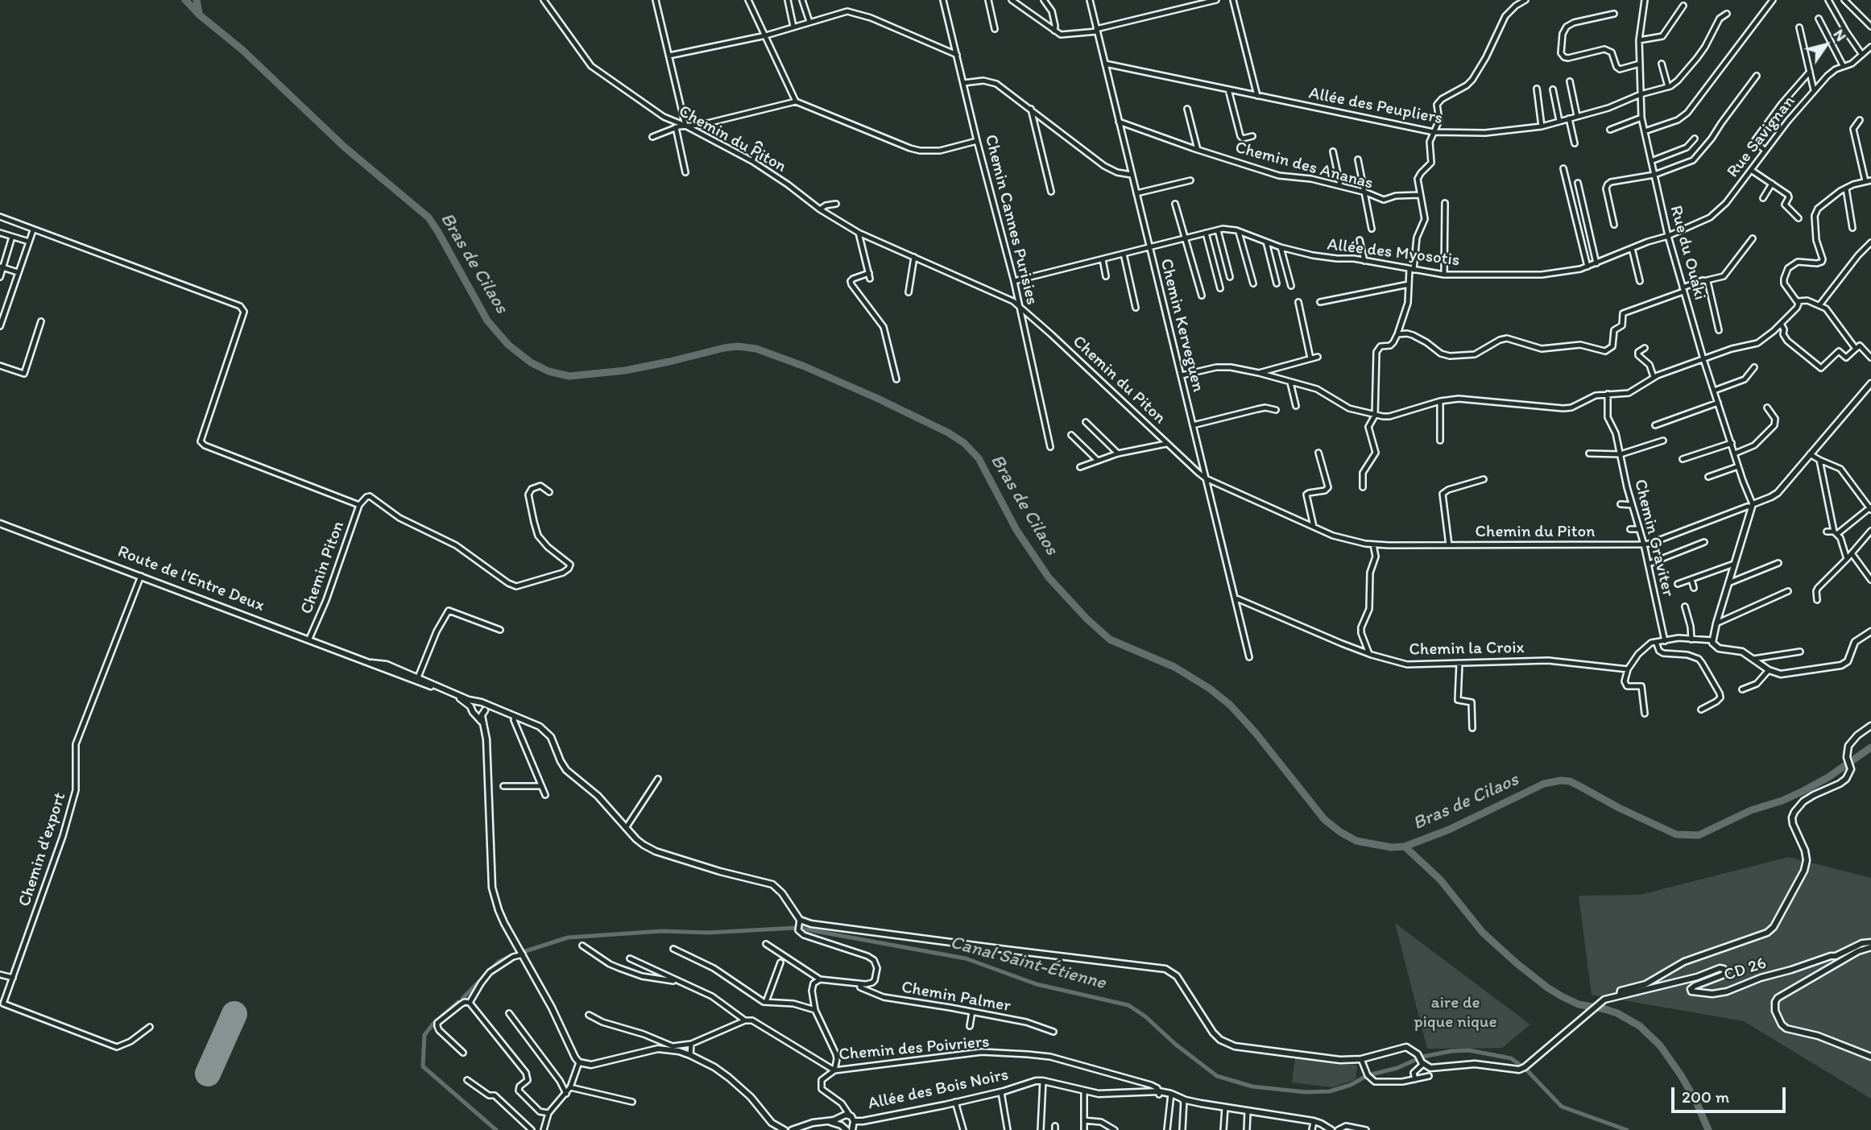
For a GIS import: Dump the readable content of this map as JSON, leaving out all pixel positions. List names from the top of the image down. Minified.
{"streets":{"main road":["Route de l'Entre Deux","CD 26","Allée des Bois Noirs"],"street":["Allée des Peupliers","Rue Savignan","Chemin du Piton","Chemin des Ananas","Chemin Cannes Purisies","Allée des Myosotis","Rue du Ouaki","Chemin Kerveguen","Chemin Graviter","Chemin Piton","Chemin la Croix","Chemin d'export","Chemin Palmer","Chemin des Poivriers"]},"crossings":[["Allée des Peupliers","Rue du Ouaki"],["Allée des Peupliers","Chemin Kerveguen"],["Rue Savignan","Allée des Myosotis"],["Rue Savignan","Rue du Ouaki"],["Chemin du Piton","Chemin Cannes Purisies"],["Chemin du Piton","Rue du Ouaki"],["Chemin du Piton","Chemin Kerveguen"],["Chemin du Piton","Chemin Graviter"],["Chemin des Ananas","Chemin Kerveguen"],["Chemin Cannes Purisies","Allée des Myosotis"],["Allée des Myosotis","Rue du Ouaki"],["Allée des Myosotis","Chemin Kerveguen"],["Chemin Kerveguen","Chemin la Croix"],["Chemin Piton","Route de l'Entre Deux"],["Route de l'Entre Deux","Chemin d'export"],["Chemin des Poivriers","Allée des Bois Noirs"]],"water":["Bras de Cilaos","Canal Saint-Étienne"],"parks":["aire de pique nique"],"scale_bar":"200 m","north":"top right"}
